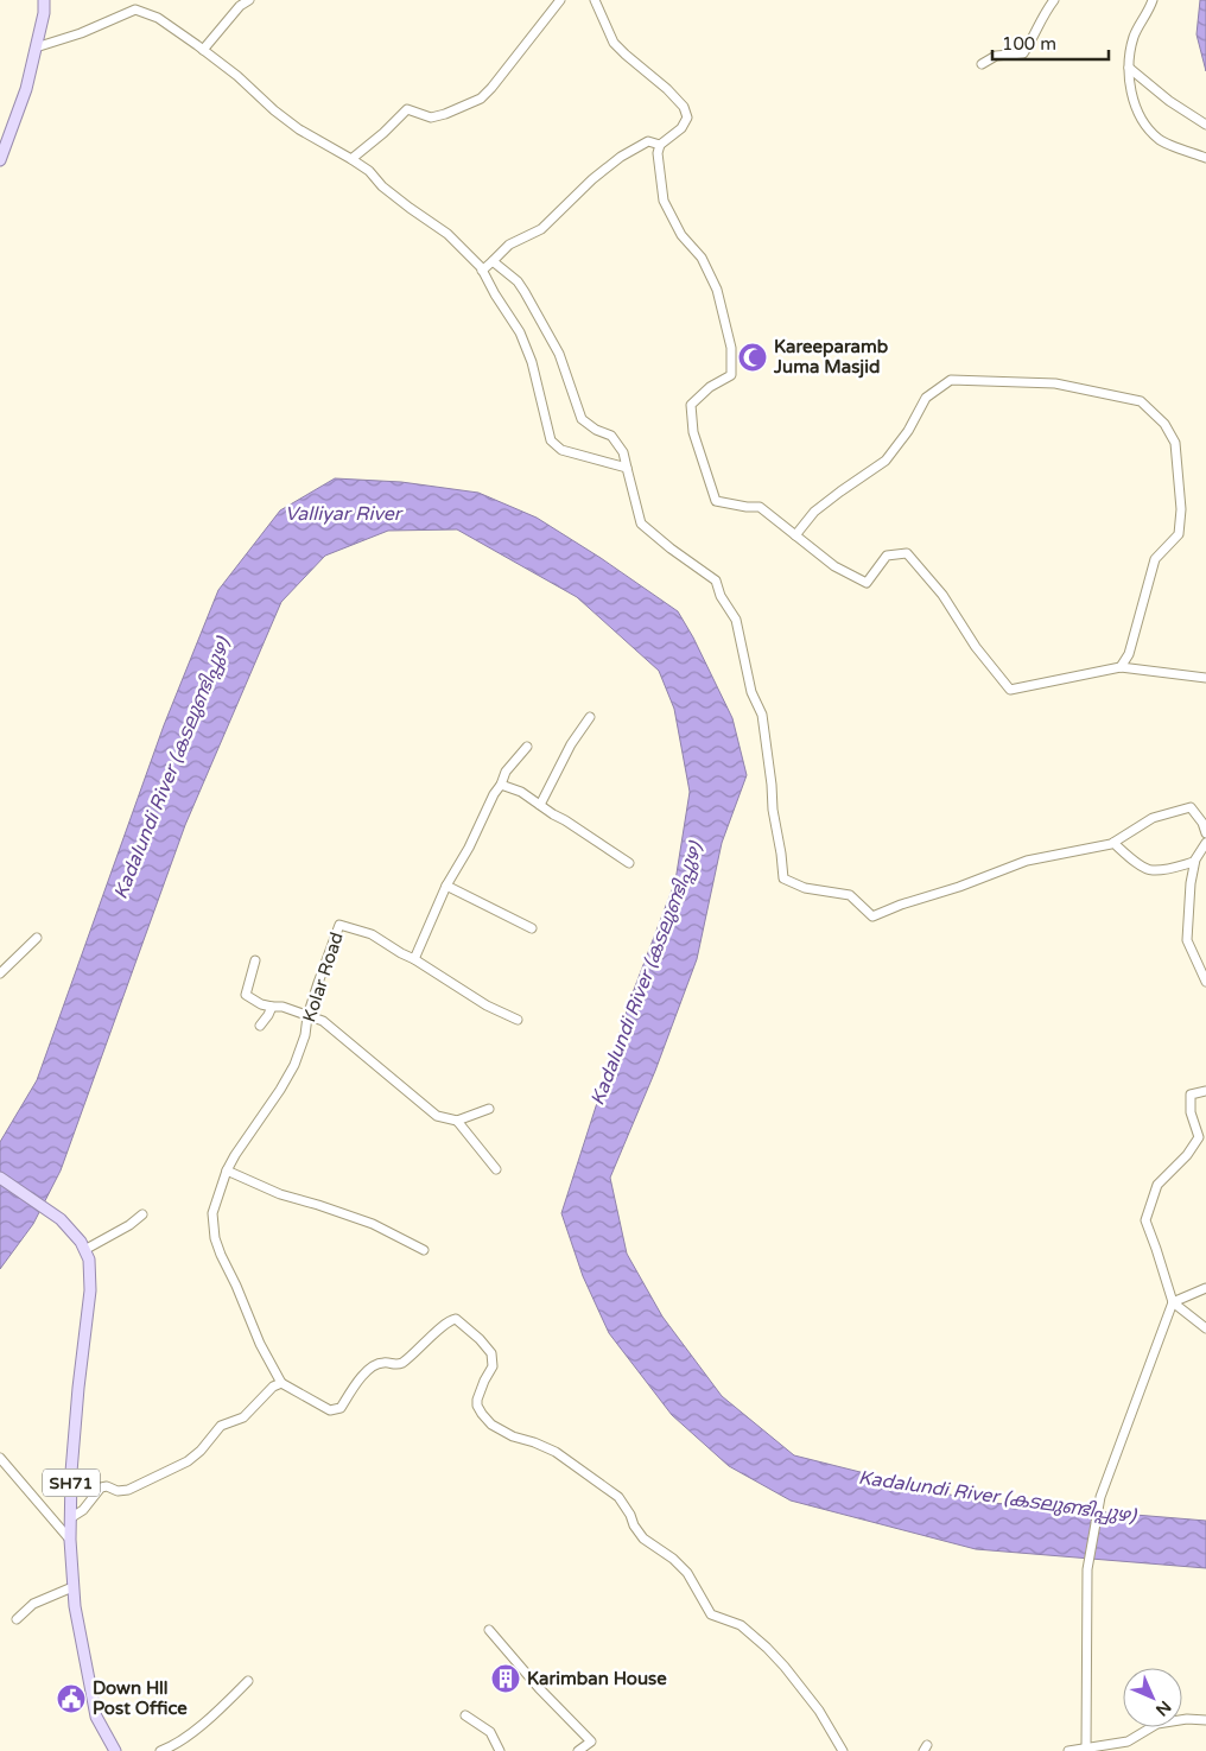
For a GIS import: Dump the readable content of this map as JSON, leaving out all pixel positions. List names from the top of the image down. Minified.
{"streets":{"main road":["SH71"],"street":["Kolar Road"]},"water":["Valliyar River","Kadalundi River (കടലുണ്ടിപ്പുഴ)"],"places":{"mosque":["Kareeparamb Juma Masjid"],"building":["Karimban House"],"public building":["Down Hll Post Office"]},"scale_bar":"100 m","north":"bottom right"}
